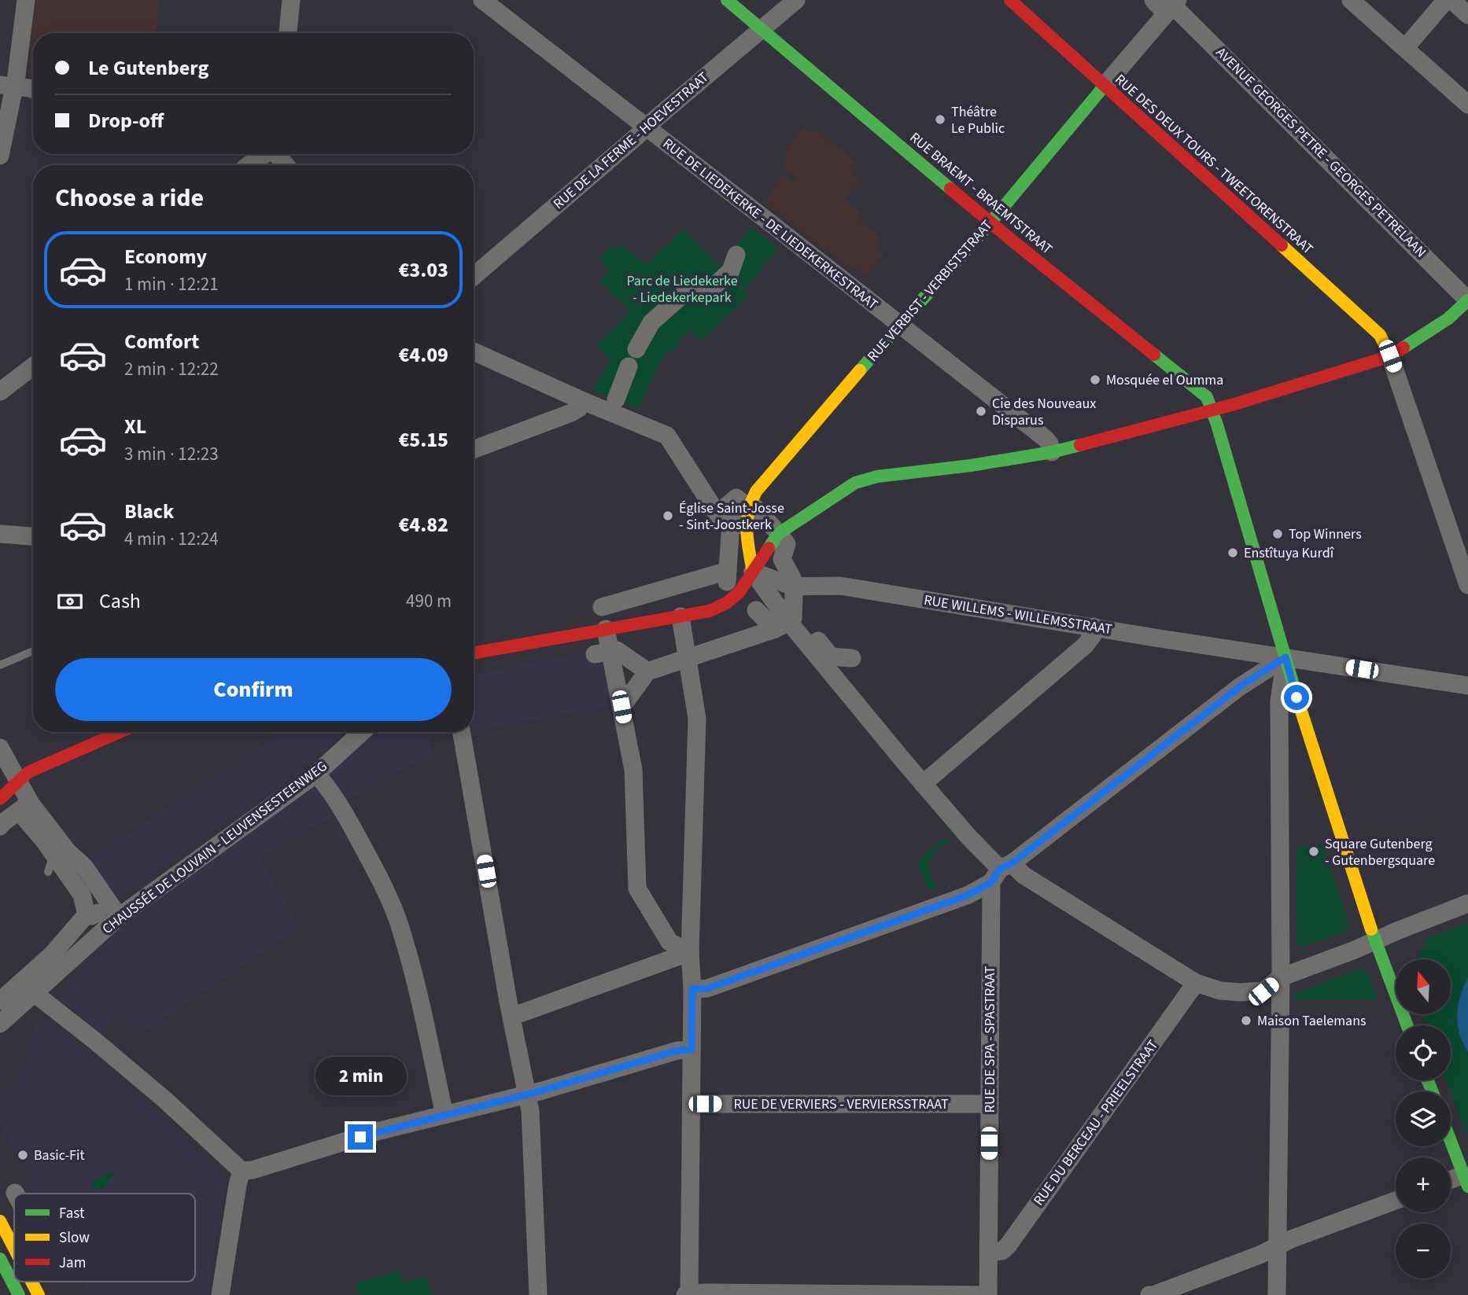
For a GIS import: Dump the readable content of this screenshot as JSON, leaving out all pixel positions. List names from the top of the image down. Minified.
{"streets":{"main road":["RUE DES DEUX TOURS - TWEETORENSTRAAT","RUE BRAEMT - BRAEMTSTRAAT","RUE VERBIST - VERBISTSTRAAT"],"street":["RUE DE LA FERME - HOEVESTRAAT","AVENUE GEORGES PETRE - GEORGES PETRELAAN","RUE DE LIEDEKERKE - DE LIEDEKERKESTRAAT","RUE WILLEMS - WILLEMSSTRAAT","CHAUSSÉE DE LOUVAIN - LEUVENSESTEENWEG","RUE DE SPA - SPASTRAAT","RUE DE VERVIERS - VERVIERSSTRAAT","RUE DU BERCEAU - PRIEELSTRAAT"]},"crossings":[["RUE DE LA FERME - HOEVESTRAAT","RUE BRAEMT - BRAEMTSTRAAT"],["RUE DE LA FERME - HOEVESTRAAT","RUE DE LIEDEKERKE - DE LIEDEKERKESTRAAT"],["AVENUE GEORGES PETRE - GEORGES PETRELAAN","RUE VERBIST - VERBISTSTRAAT"],["RUE DES DEUX TOURS - TWEETORENSTRAAT","RUE VERBIST - VERBISTSTRAAT"],["RUE BRAEMT - BRAEMTSTRAAT","RUE VERBIST - VERBISTSTRAAT"],["RUE BRAEMT - BRAEMTSTRAAT","RUE WILLEMS - WILLEMSSTRAAT"],["RUE DE LIEDEKERKE - DE LIEDEKERKESTRAAT","RUE VERBIST - VERBISTSTRAAT"],["RUE VERBIST - VERBISTSTRAAT","RUE WILLEMS - WILLEMSSTRAAT"],["RUE DE SPA - SPASTRAAT","RUE DE VERVIERS - VERVIERSSTRAAT"],["RUE DE SPA - SPASTRAAT","RUE DU BERCEAU - PRIEELSTRAAT"]],"parks":["Parc de Liedekerke - Liedekerkepark"],"places":["Théâtre Le Public","Mosquée el Oumma","Cie des Nouveaux Disparus","Église Saint-Josse - Sint-Joostkerk","Top Winners","Enstîtuya Kurdî","Square Gutenberg - Gutenbergsquare","Maison Taelemans","Basic-Fit"],"legend":["Fast","Slow","Jam"],"north":"top","page":{"banner":["Le Gutenberg","Drop-off"],"heading":"Choose a ride","list":[{"name":"Economy","note":"1 min · 12:21","value":"€3.03"},{"name":"Comfort","note":"2 min · 12:22","value":"€4.09"},{"name":"XL","note":"3 min · 12:23","value":"€5.15"},{"name":"Black","note":"4 min · 12:24","value":"€4.82"}],"pay":["Cash","490 m"],"buttons":"Confirm","map_buttons":["+","−"],"bubble":"2 min"}}
